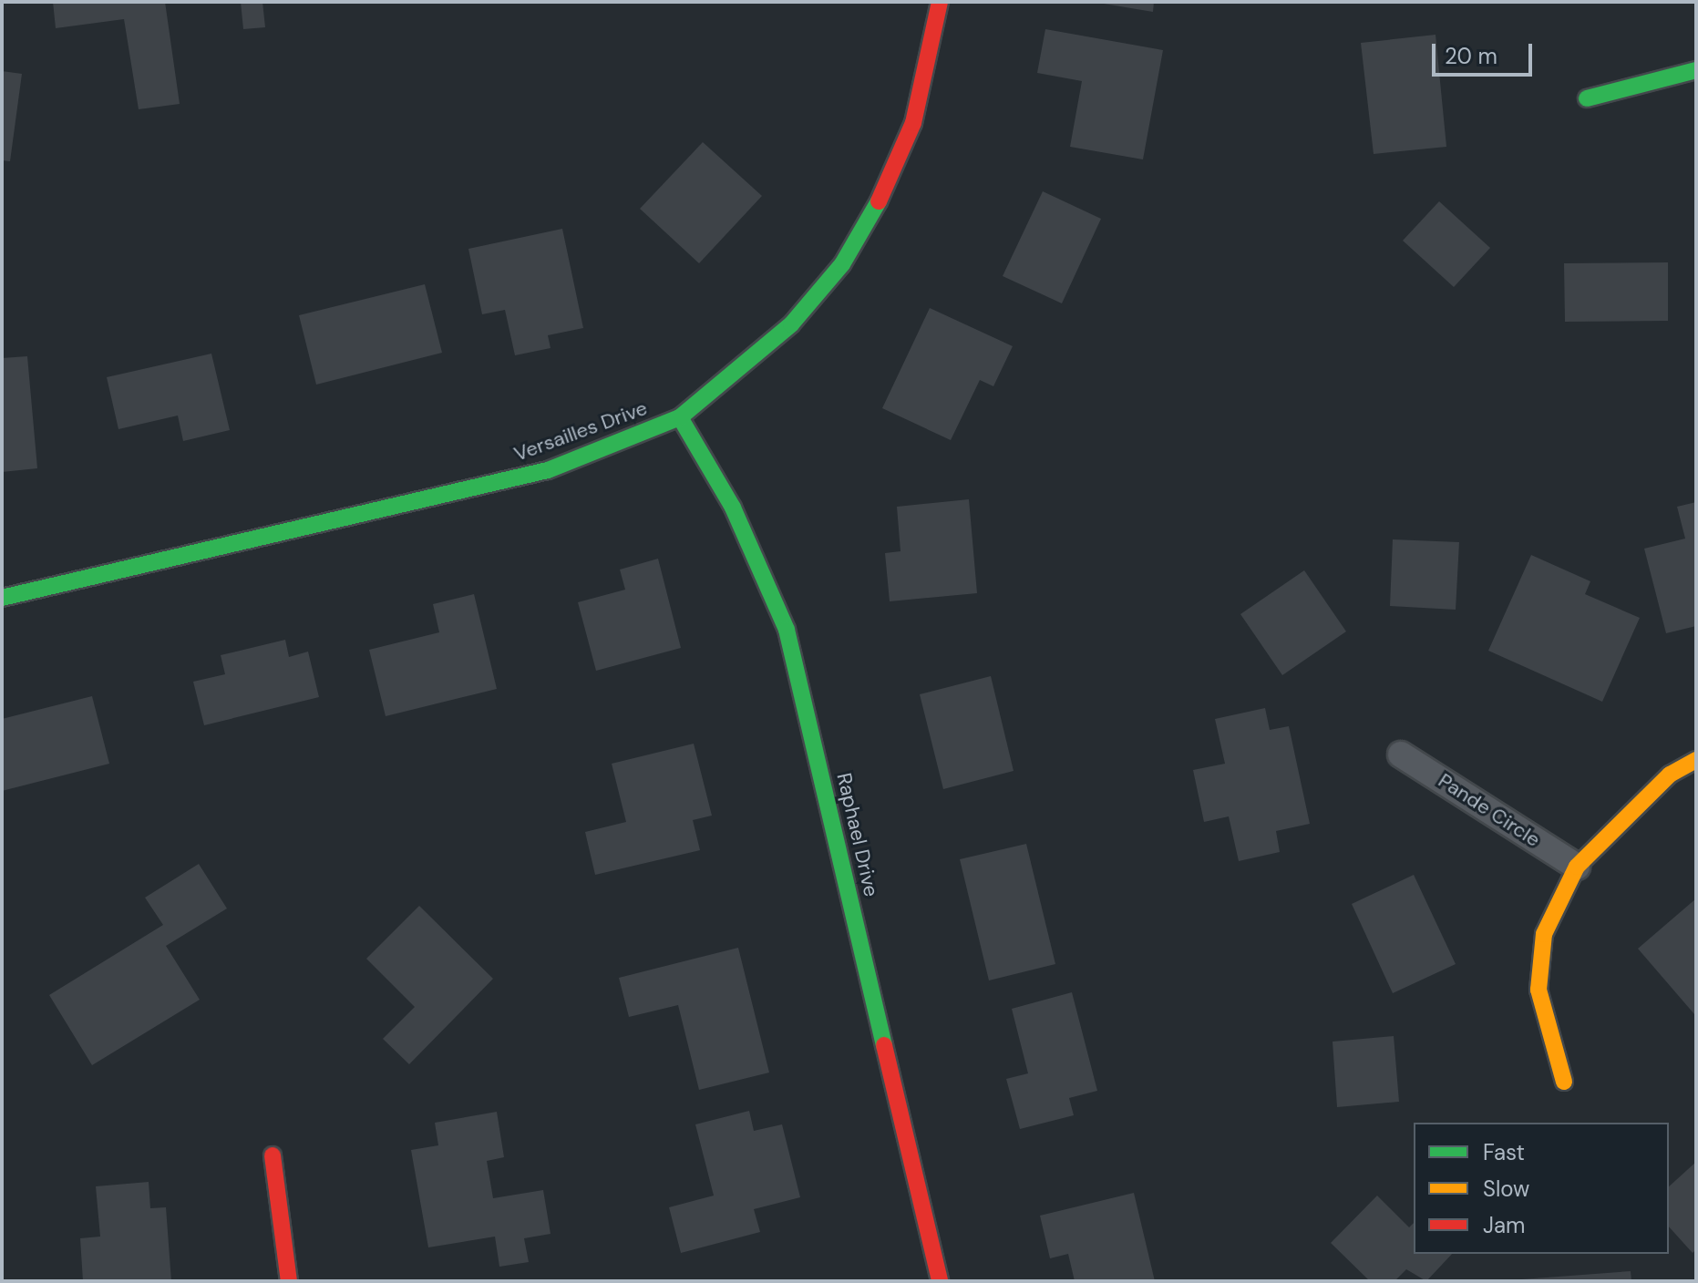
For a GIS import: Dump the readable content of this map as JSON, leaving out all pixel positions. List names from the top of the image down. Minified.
{"streets":{"street":["Versailles Drive","Pande Circle","Raphael Drive"]},"crossings":[["Versailles Drive","Raphael Drive"]],"legend":["Fast","Slow","Jam"],"scale_bar":"20 m"}
